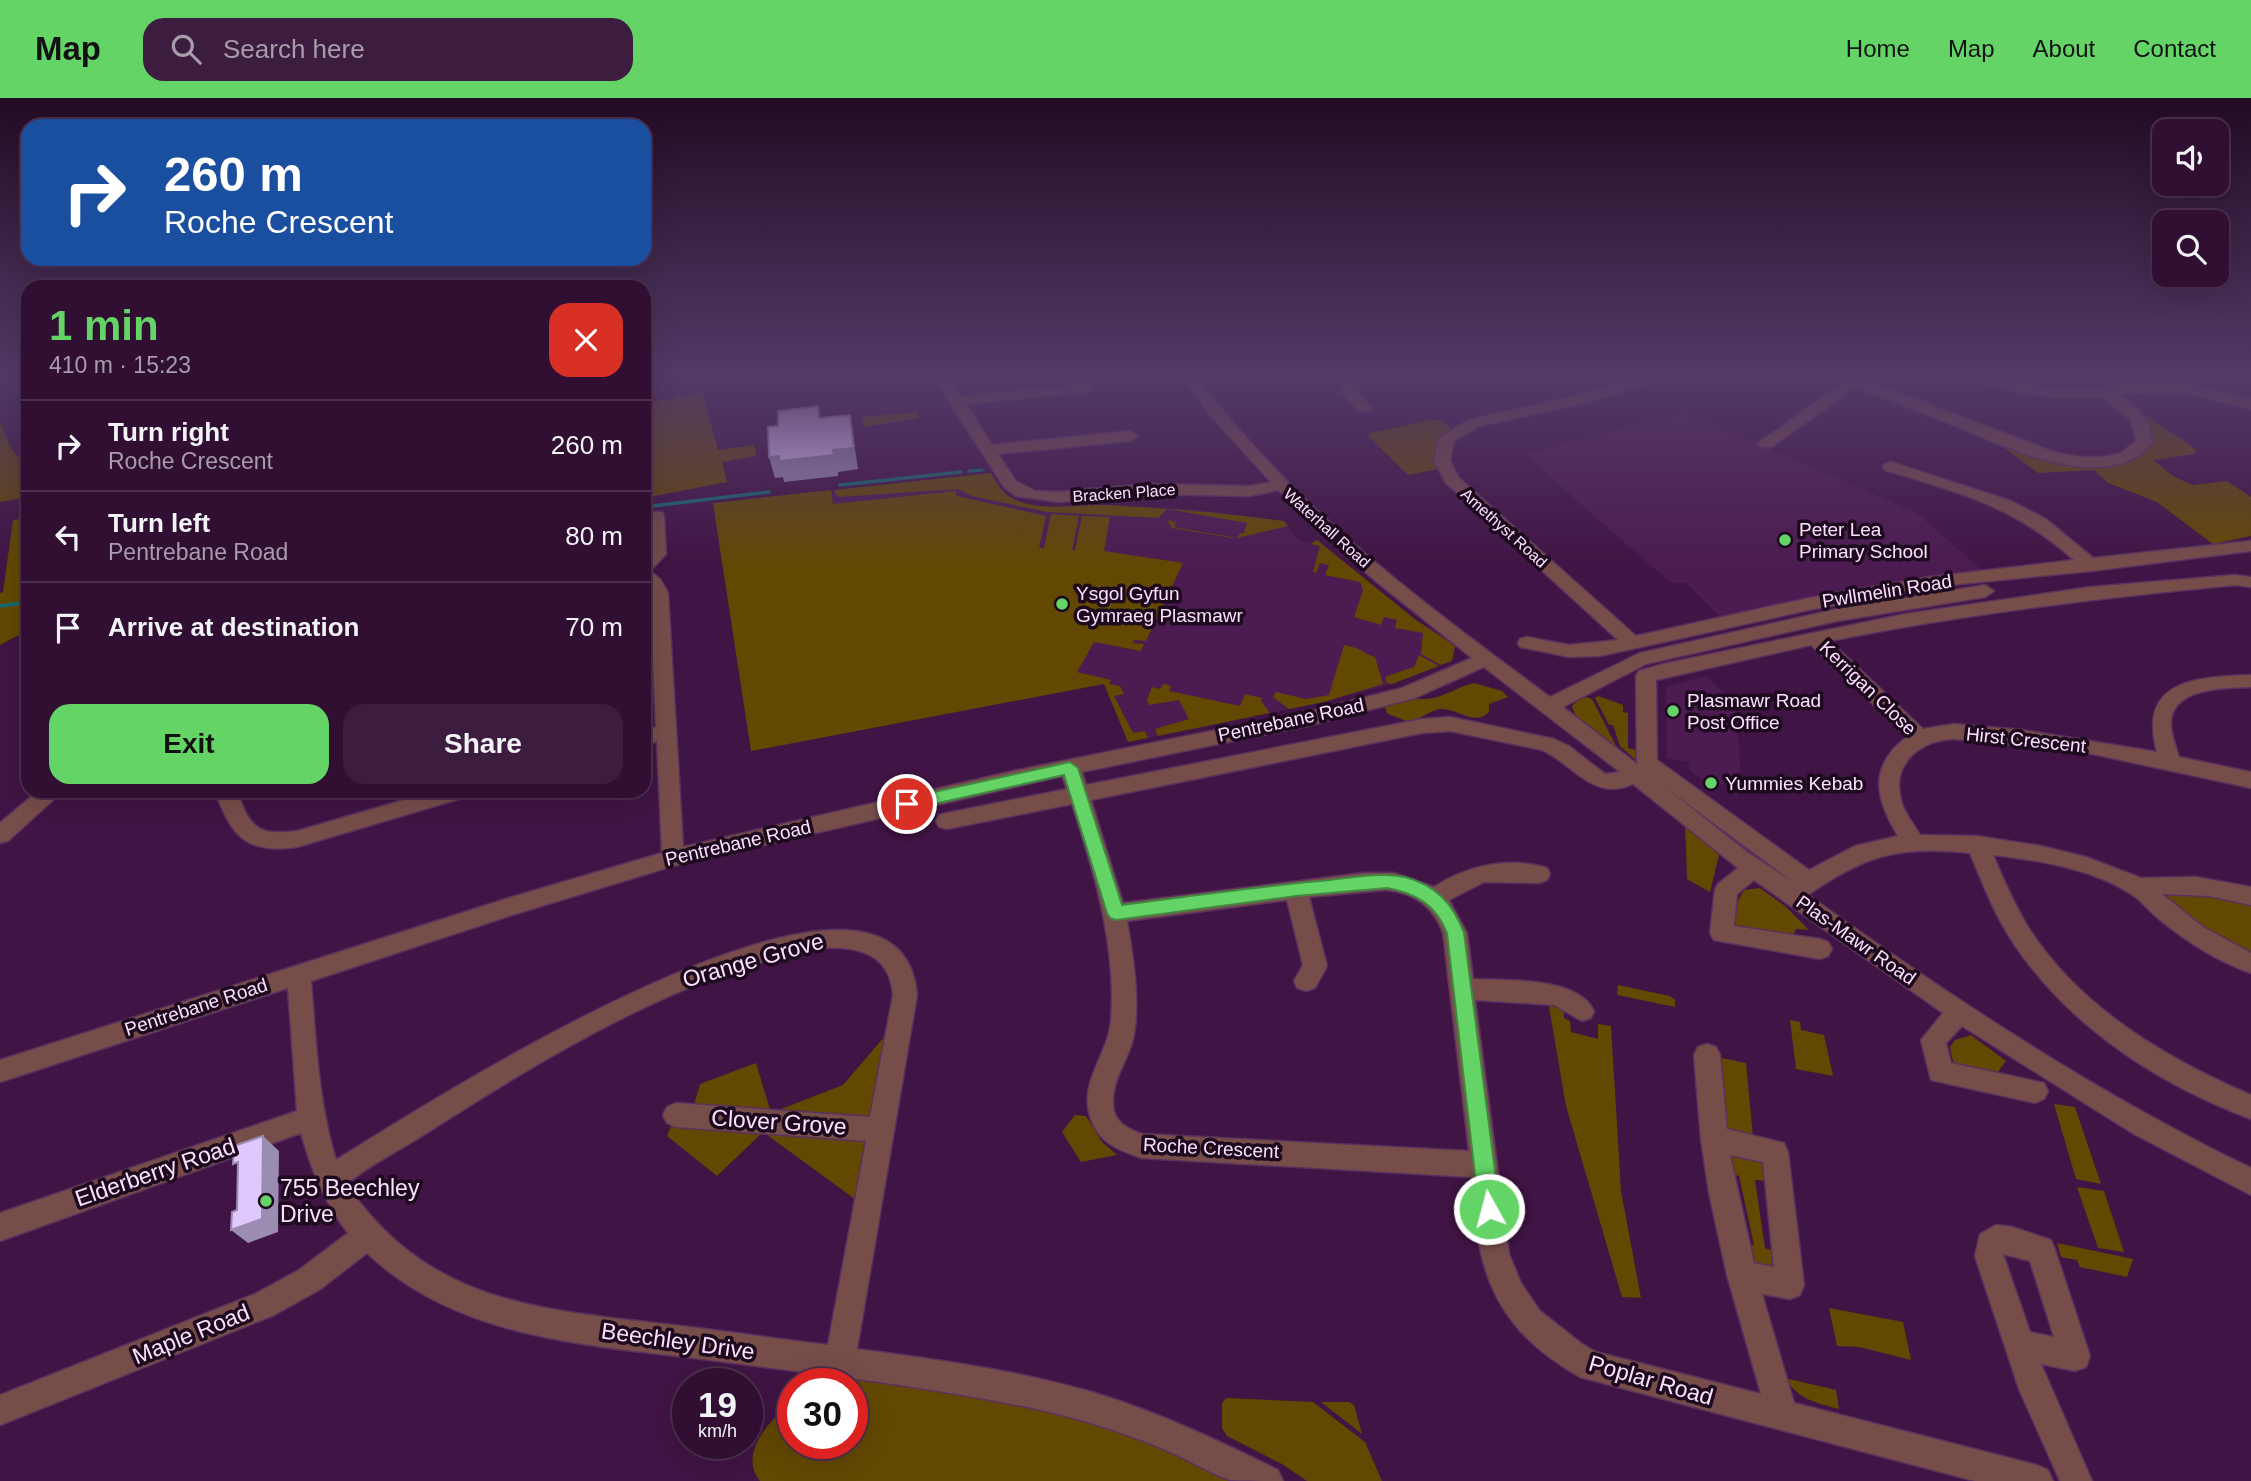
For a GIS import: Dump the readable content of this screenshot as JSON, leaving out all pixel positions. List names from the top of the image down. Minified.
{"streets":{"street":["Bracken Place","Waterhall Road","Amethyst Road","Pwllmelin Road","Kerrigan Close","Pentrebane Road","Hirst Crescent","Plas-Mawr Road","Orange Grove","Clover Grove","Roche Crescent","Elderberry Road","Maple Road","Beechley Drive","Poplar Road"]},"crossings":[["Bracken Place","Waterhall Road"],["Waterhall Road","Pentrebane Road"],["Waterhall Road","Plas-Mawr Road"],["Amethyst Road","Pwllmelin Road"],["Pwllmelin Road","Kerrigan Close"],["Pwllmelin Road","Plas-Mawr Road"],["Kerrigan Close","Hirst Crescent"],["Pentrebane Road","Plas-Mawr Road"],["Pentrebane Road","Roche Crescent"],["Pentrebane Road","Beechley Drive"],["Orange Grove","Clover Grove"],["Orange Grove","Beechley Drive"],["Roche Crescent","Poplar Road"],["Elderberry Road","Beechley Drive"],["Maple Road","Beechley Drive"]],"places":["Peter Lea Primary School","Ysgol Gyfun Gymraeg Plasmawr","Plasmawr Road Post Office","Yummies Kebab","755 Beechley Drive"],"page":{"header":"Map","search":"Search here","nav":["Home","Map","About","Contact"],"turn":["260 m","Roche Crescent"],"heading":["1 min","410 m · 15:23"],"list":[{"name":"Turn right","note":"Roche Crescent","value":"260 m"},{"name":"Turn left","note":"Pentrebane Road","value":"80 m"},{"name":"Arrive at destination","value":"70 m"}],"buttons":["Exit","Share"],"speed":"19 km/h","limit":"30"}}
